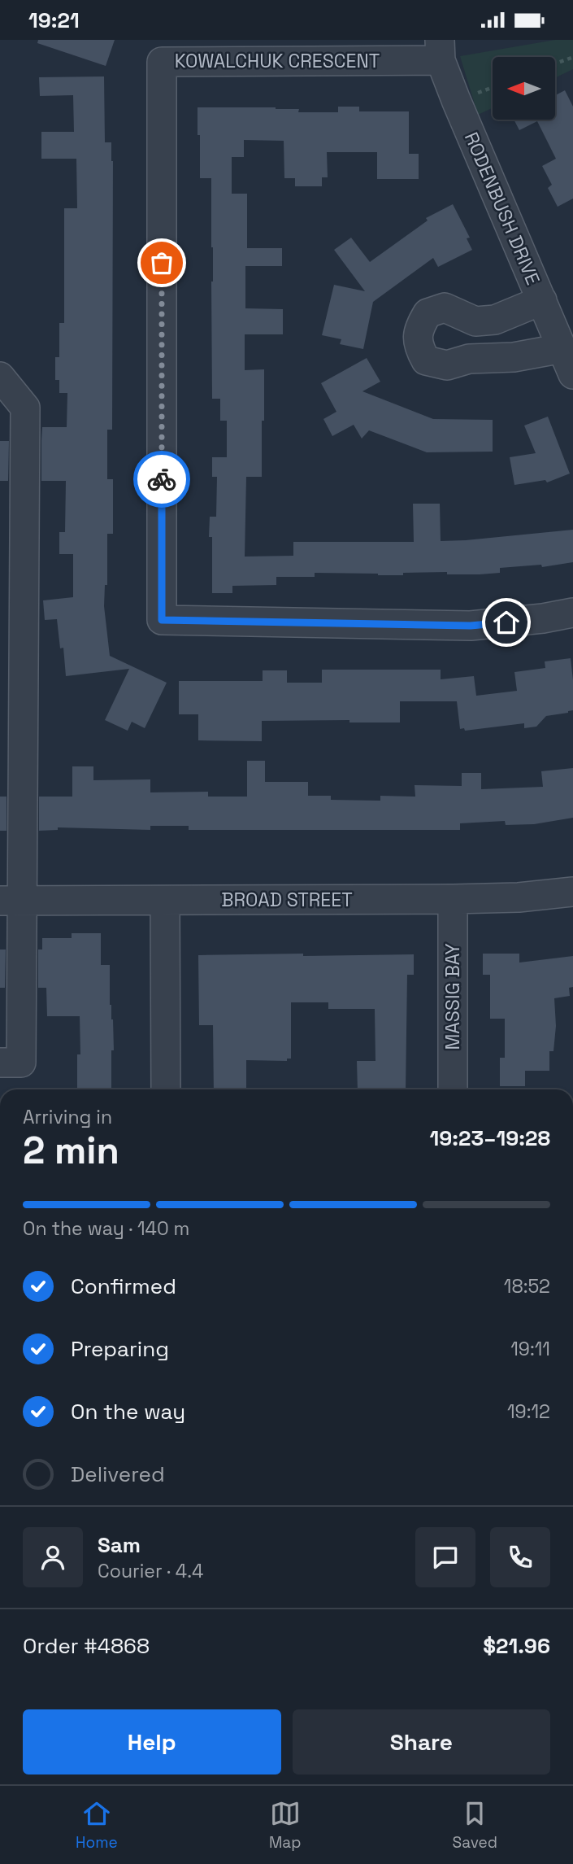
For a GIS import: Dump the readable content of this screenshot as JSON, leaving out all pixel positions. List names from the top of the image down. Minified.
{"streets":{"street":["KOWALCHUK CRESCENT","RODENBUSH DRIVE","BROAD STREET","MASSIG BAY"]},"crossings":[["KOWALCHUK CRESCENT","RODENBUSH DRIVE"],["BROAD STREET","MASSIG BAY"]],"north":"left","page":{"status":"19:21","heading":["2 min","Arriving in","19:23–19:28"],"panel":["Sam","Courier · 4.4","Order #4868","$21.96"],"bar":"On the way · 140 m","list":[["Confirmed","18:52"],["Preparing","19:11"],["On the way","19:12"],"Delivered"],"buttons":["Help","Share"],"tabs":["Home","Map","Saved"]}}
